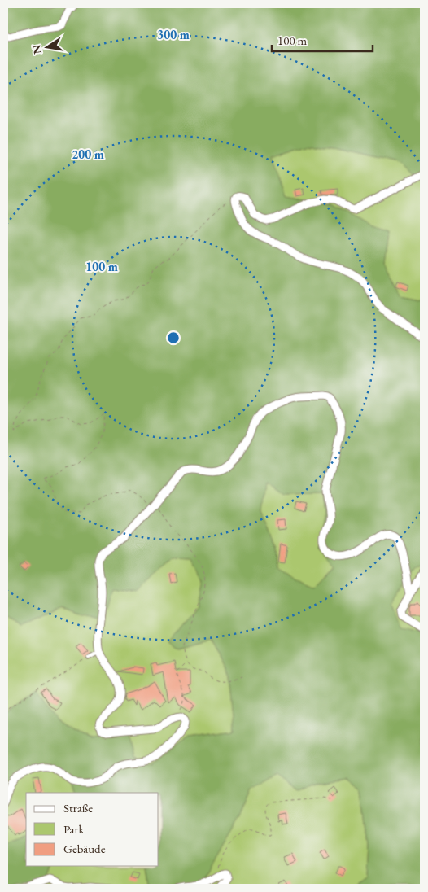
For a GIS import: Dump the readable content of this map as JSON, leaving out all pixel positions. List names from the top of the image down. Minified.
{"legend":["Straße","Park","Gebäude"],"scale_bar":"100 m","north":"left","rings":["300 m","200 m","100 m"]}
